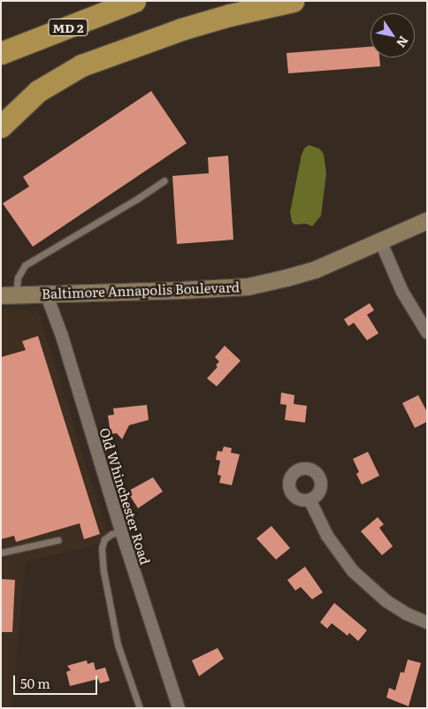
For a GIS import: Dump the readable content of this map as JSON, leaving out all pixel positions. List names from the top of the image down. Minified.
{"streets":{"highway":["MD 2"],"street":["Baltimore Annapolis Boulevard","Old Whinchester Road"]},"crossings":[["Baltimore Annapolis Boulevard","Old Whinchester Road"]],"scale_bar":"50 m","north":"bottom right"}
